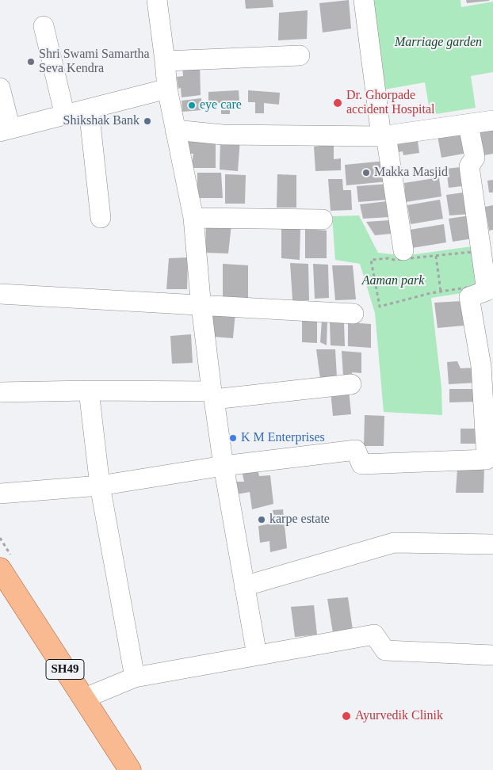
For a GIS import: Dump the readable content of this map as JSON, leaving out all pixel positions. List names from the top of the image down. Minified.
{"streets":{"main road":["SH49"]},"parks":["Marriage garden","Aaman park"],"places":["Shri Swami Samartha Seva Kendra","Dr. Ghorpade accident Hospital","eye care","Shikshak Bank","Makka Masjid","K M Enterprises","karpe estate","Ayurvedik Clinik"]}
